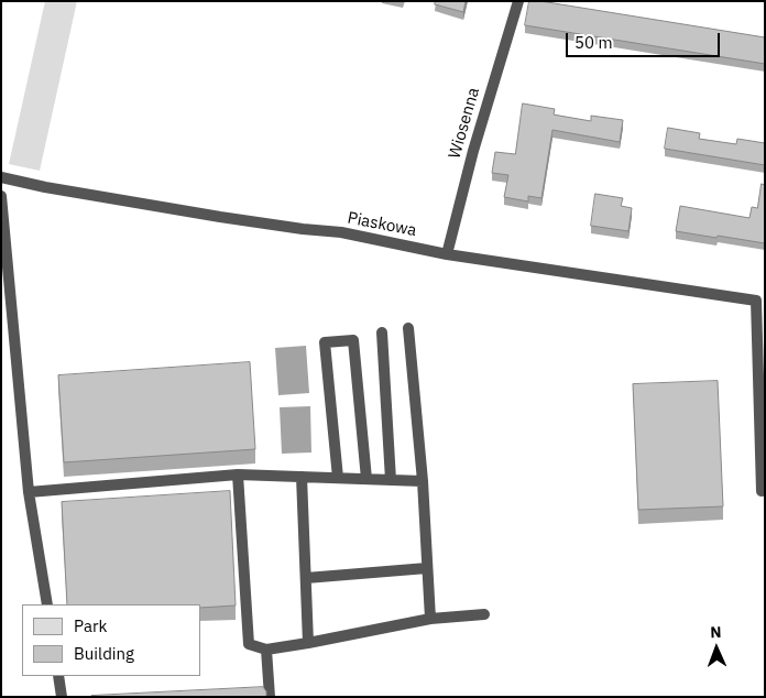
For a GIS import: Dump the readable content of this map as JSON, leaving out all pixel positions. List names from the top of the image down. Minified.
{"streets":{"lane":["Wiosenna","Piaskowa"]},"crossings":[["Wiosenna","Piaskowa"]],"legend":["Park","Building"],"scale_bar":"50 m","north":"top"}
